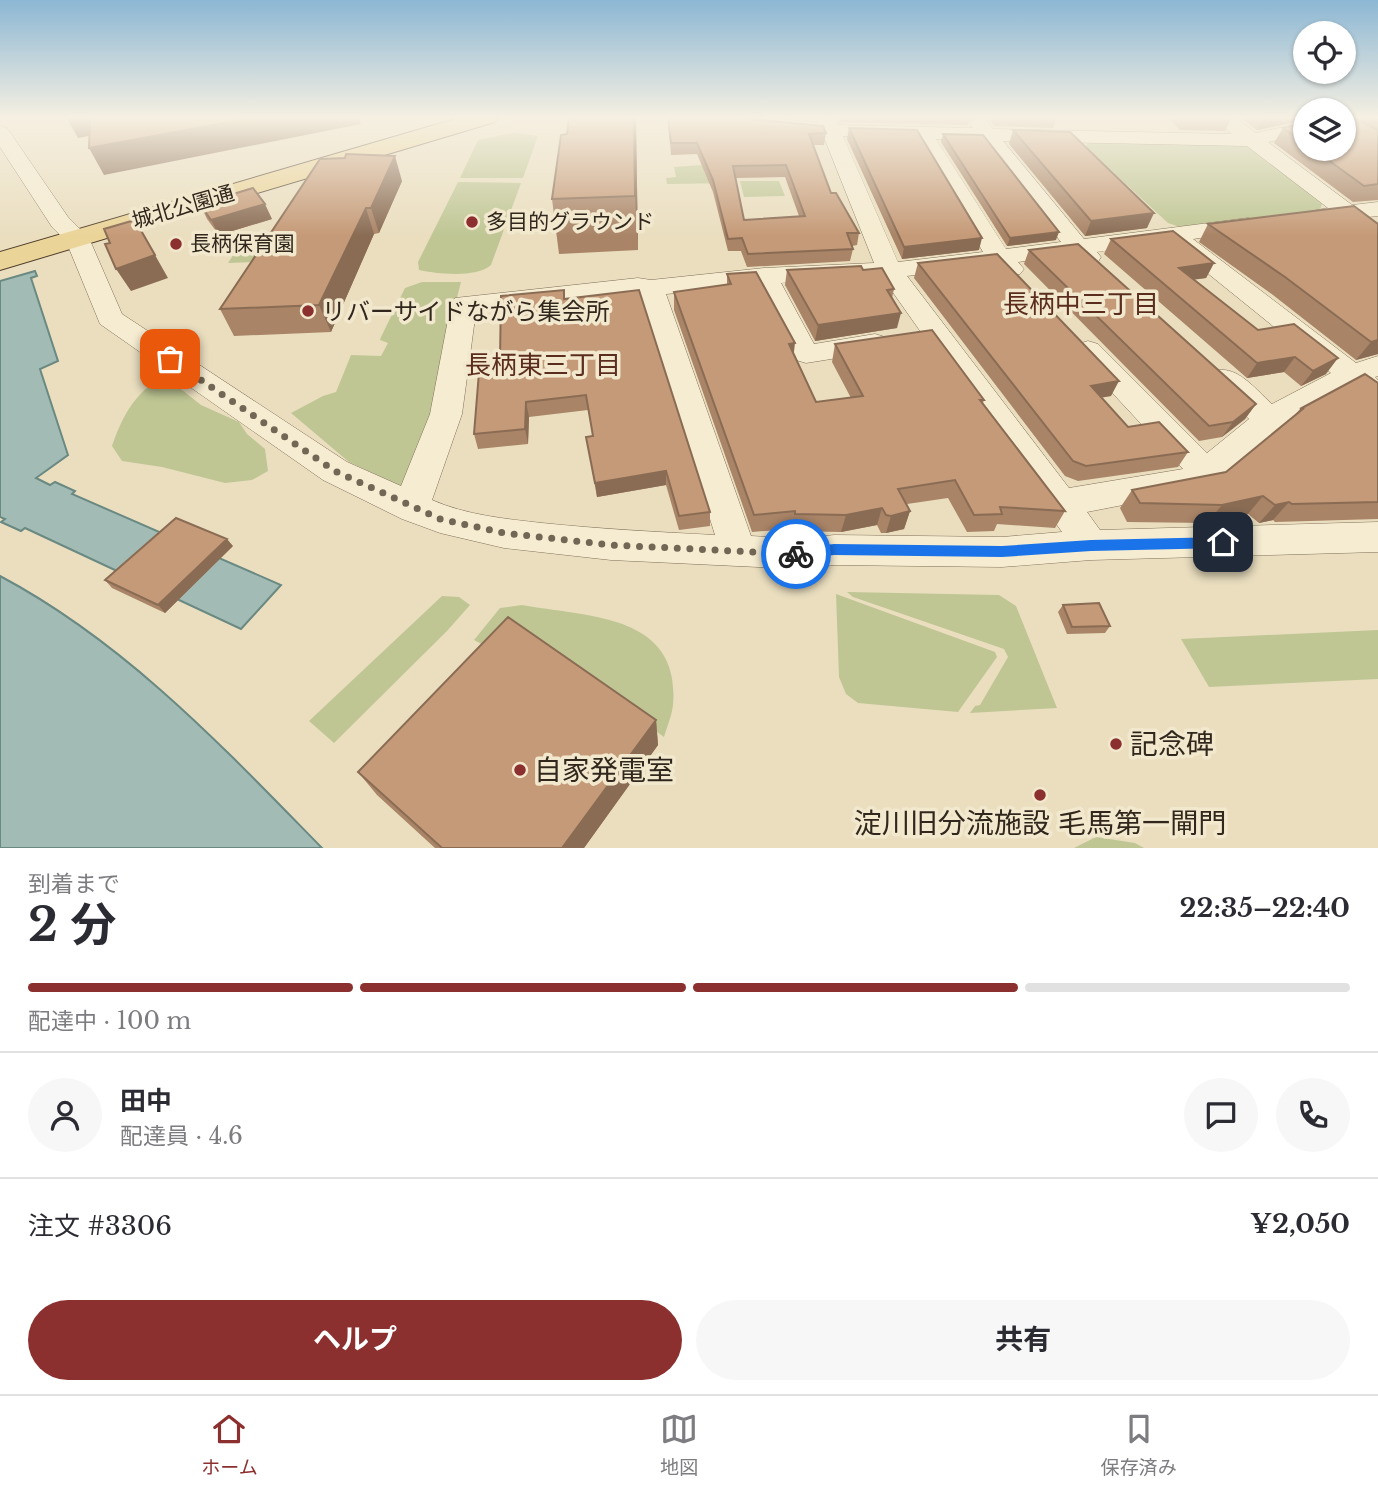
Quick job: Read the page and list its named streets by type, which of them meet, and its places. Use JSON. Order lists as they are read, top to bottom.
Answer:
{
  "streets": {
    "main road": ["城北公園通"]
  },
  "districts": ["長柄中三丁目", "長柄東三丁目"],
  "places": [
    "多目的グラウンド",
    "長柄保育園",
    "リバーサイドながら集会所",
    "記念碑",
    "自家発電室",
    "淀川旧分流施設 毛馬第一閘門"
  ],
  "page": {
    "heading": ["2 分", "到着まで", "22:35–22:40"],
    "panel": [
      "田中",
      "配達員 · 4.6",
      "注文 #3306",
      "¥2,050"
    ],
    "bar": "配達中 · 100 m",
    "buttons": ["ヘルプ", "共有"],
    "tabs": ["ホーム", "地図", "保存済み"]
  }
}
